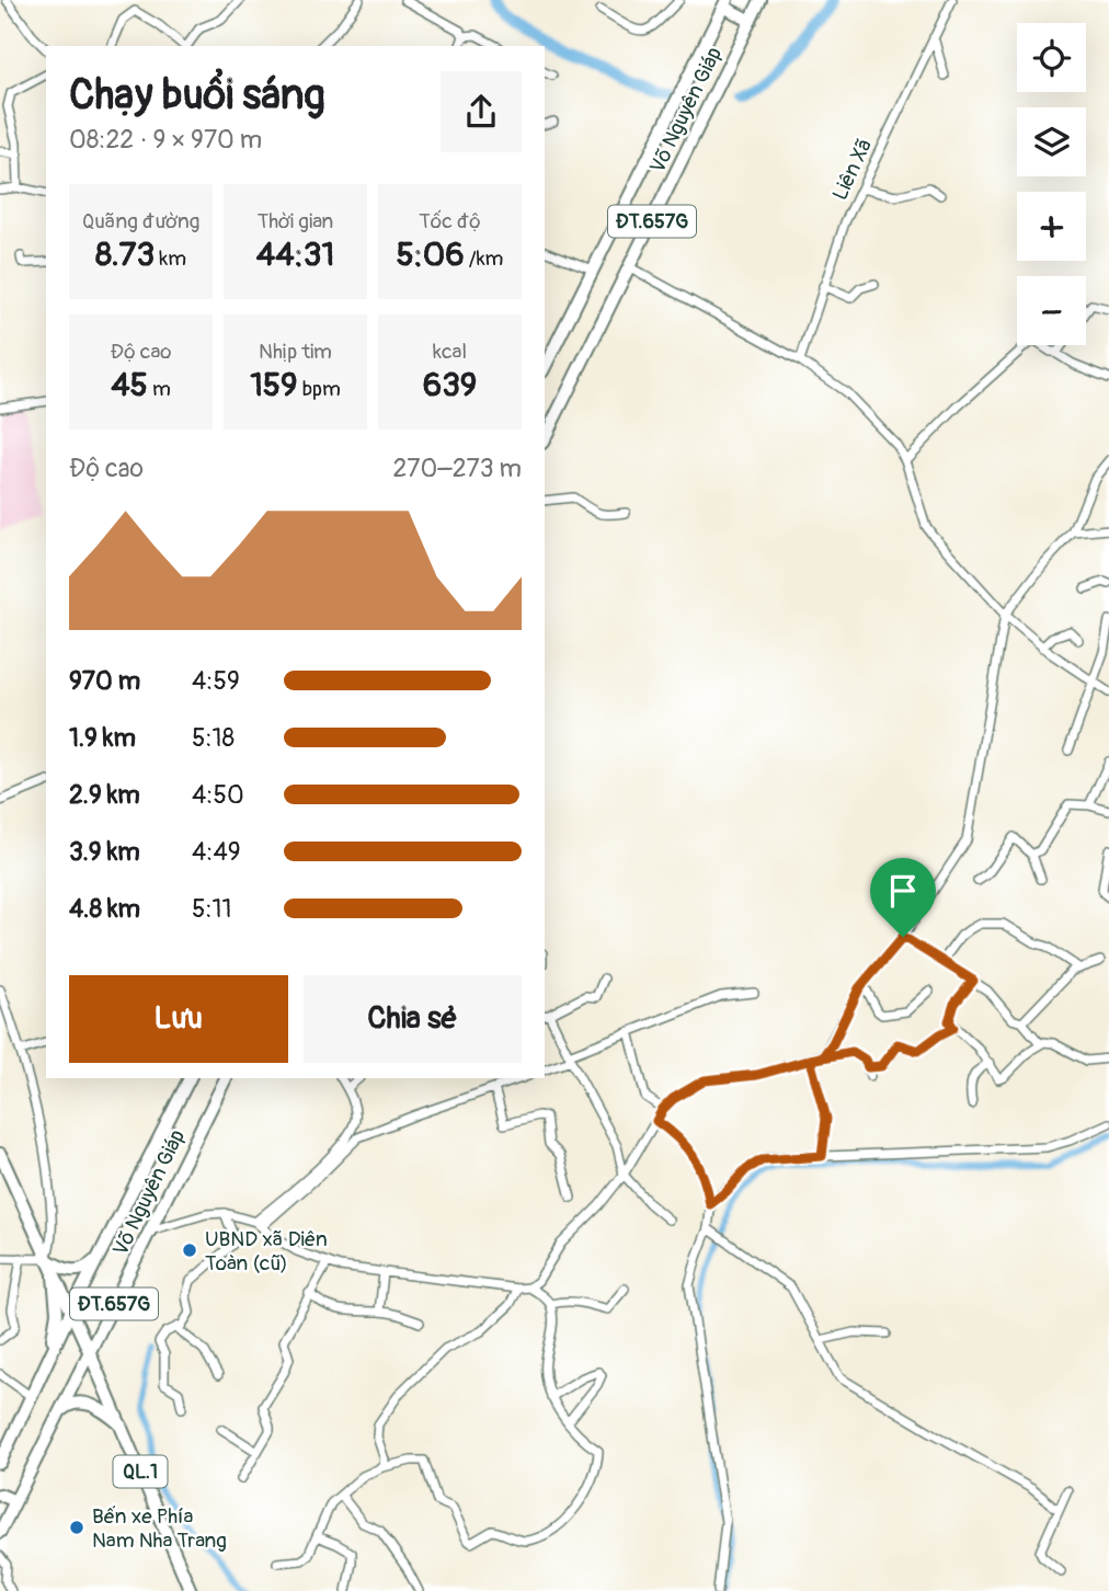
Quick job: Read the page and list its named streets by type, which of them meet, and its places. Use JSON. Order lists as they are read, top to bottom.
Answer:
{
  "streets": {
    "main road": ["Võ Nguyên Giáp", "ĐT.657G", "QL.1"],
    "street": ["Liên Xã"]
  },
  "crossings": [
    ["Võ Nguyên Giáp", "QL.1"]
  ],
  "places": ["UBND xã Diên Toàn (cũ)", "Bến xe Phía Nam Nha Trang"],
  "page": {
    "map_buttons": ["+", "−"],
    "heading": ["Chạy buổi sáng", "08:22 · 9 × 970 m"],
    "stats": [
      ["Quãng đường", "8.73 km"],
      ["Thời gian", "44:31"],
      ["Tốc độ", "5:06 /km"],
      ["Độ cao", "45 m"],
      ["Nhịp tim", "159 bpm"],
      ["kcal", "639"]
    ],
    "chart": ["Độ cao", "270–273 m"],
    "list": [
      {
        "name": "970 m",
        "note": "4:59"
      },
      {
        "name": "1.9 km",
        "note": "5:18"
      },
      {
        "name": "2.9 km",
        "note": "4:50"
      },
      {
        "name": "3.9 km",
        "note": "4:49"
      },
      {
        "name": "4.8 km",
        "note": "5:11"
      }
    ],
    "buttons": ["Lưu", "Chia sẻ"]
  }
}
